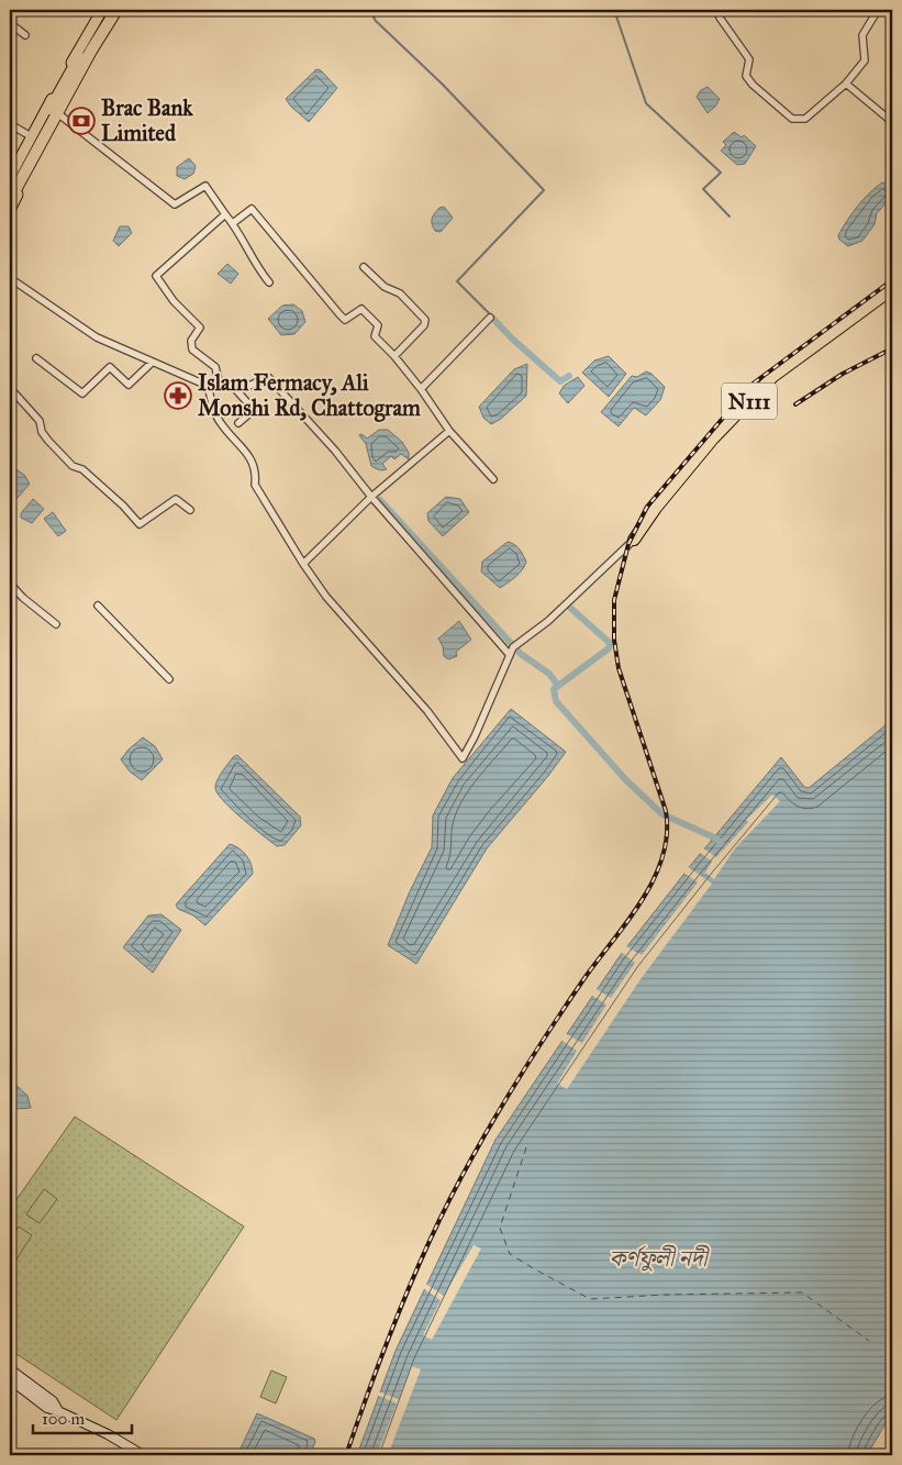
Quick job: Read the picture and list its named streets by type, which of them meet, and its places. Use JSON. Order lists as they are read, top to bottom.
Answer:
{
  "streets": {
    "highway": ["N111"]
  },
  "water": ["কর্ণফুলী নদী"],
  "places": {
    "bank": ["Brac Bank Limited"],
    "pharmacy": ["Islam Fermacy, Ali Monshi Rd, Chattogram"]
  },
  "scale_bar": "100 m"
}
